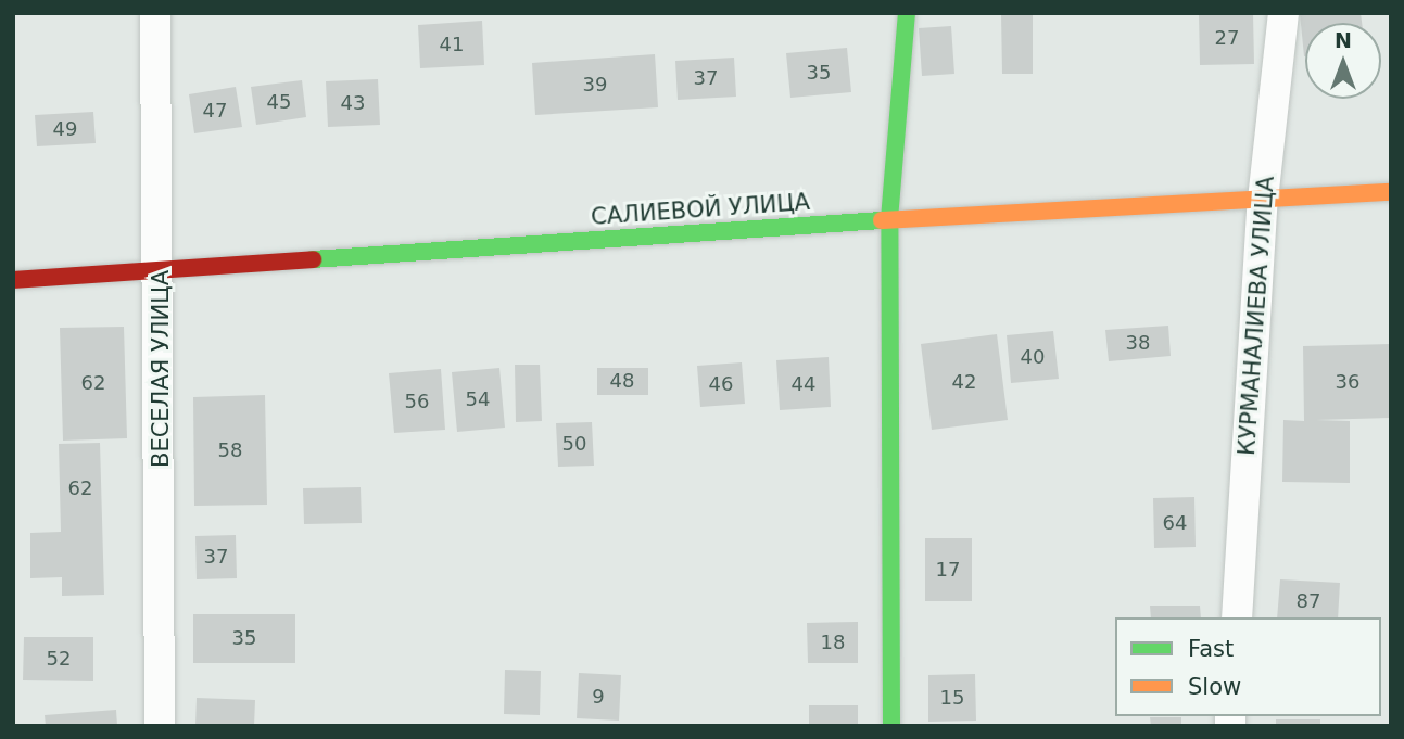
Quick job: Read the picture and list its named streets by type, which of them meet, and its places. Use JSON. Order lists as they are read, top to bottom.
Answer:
{
  "streets": {
    "main road": ["САЛИЕВОЙ УЛИЦА"],
    "street": ["КУРМАНАЛИЕВА УЛИЦА", "ВЕСЕЛАЯ УЛИЦА"]
  },
  "crossings": [
    ["САЛИЕВОЙ УЛИЦА", "КУРМАНАЛИЕВА УЛИЦА"],
    ["САЛИЕВОЙ УЛИЦА", "ВЕСЕЛАЯ УЛИЦА"]
  ],
  "house_numbers": [
    "27",
    "41",
    "35",
    "37",
    "39",
    "45",
    "43",
    "47",
    "49",
    "38",
    "40",
    "48",
    "42",
    "36",
    "62",
    "46",
    "44",
    "54",
    "56",
    "50",
    "58",
    "62",
    "64",
    "37",
    "17",
    "87",
    "35",
    "18",
    "52",
    "9",
    "15"
  ],
  "legend": ["Fast", "Slow"],
  "north": "top"
}
